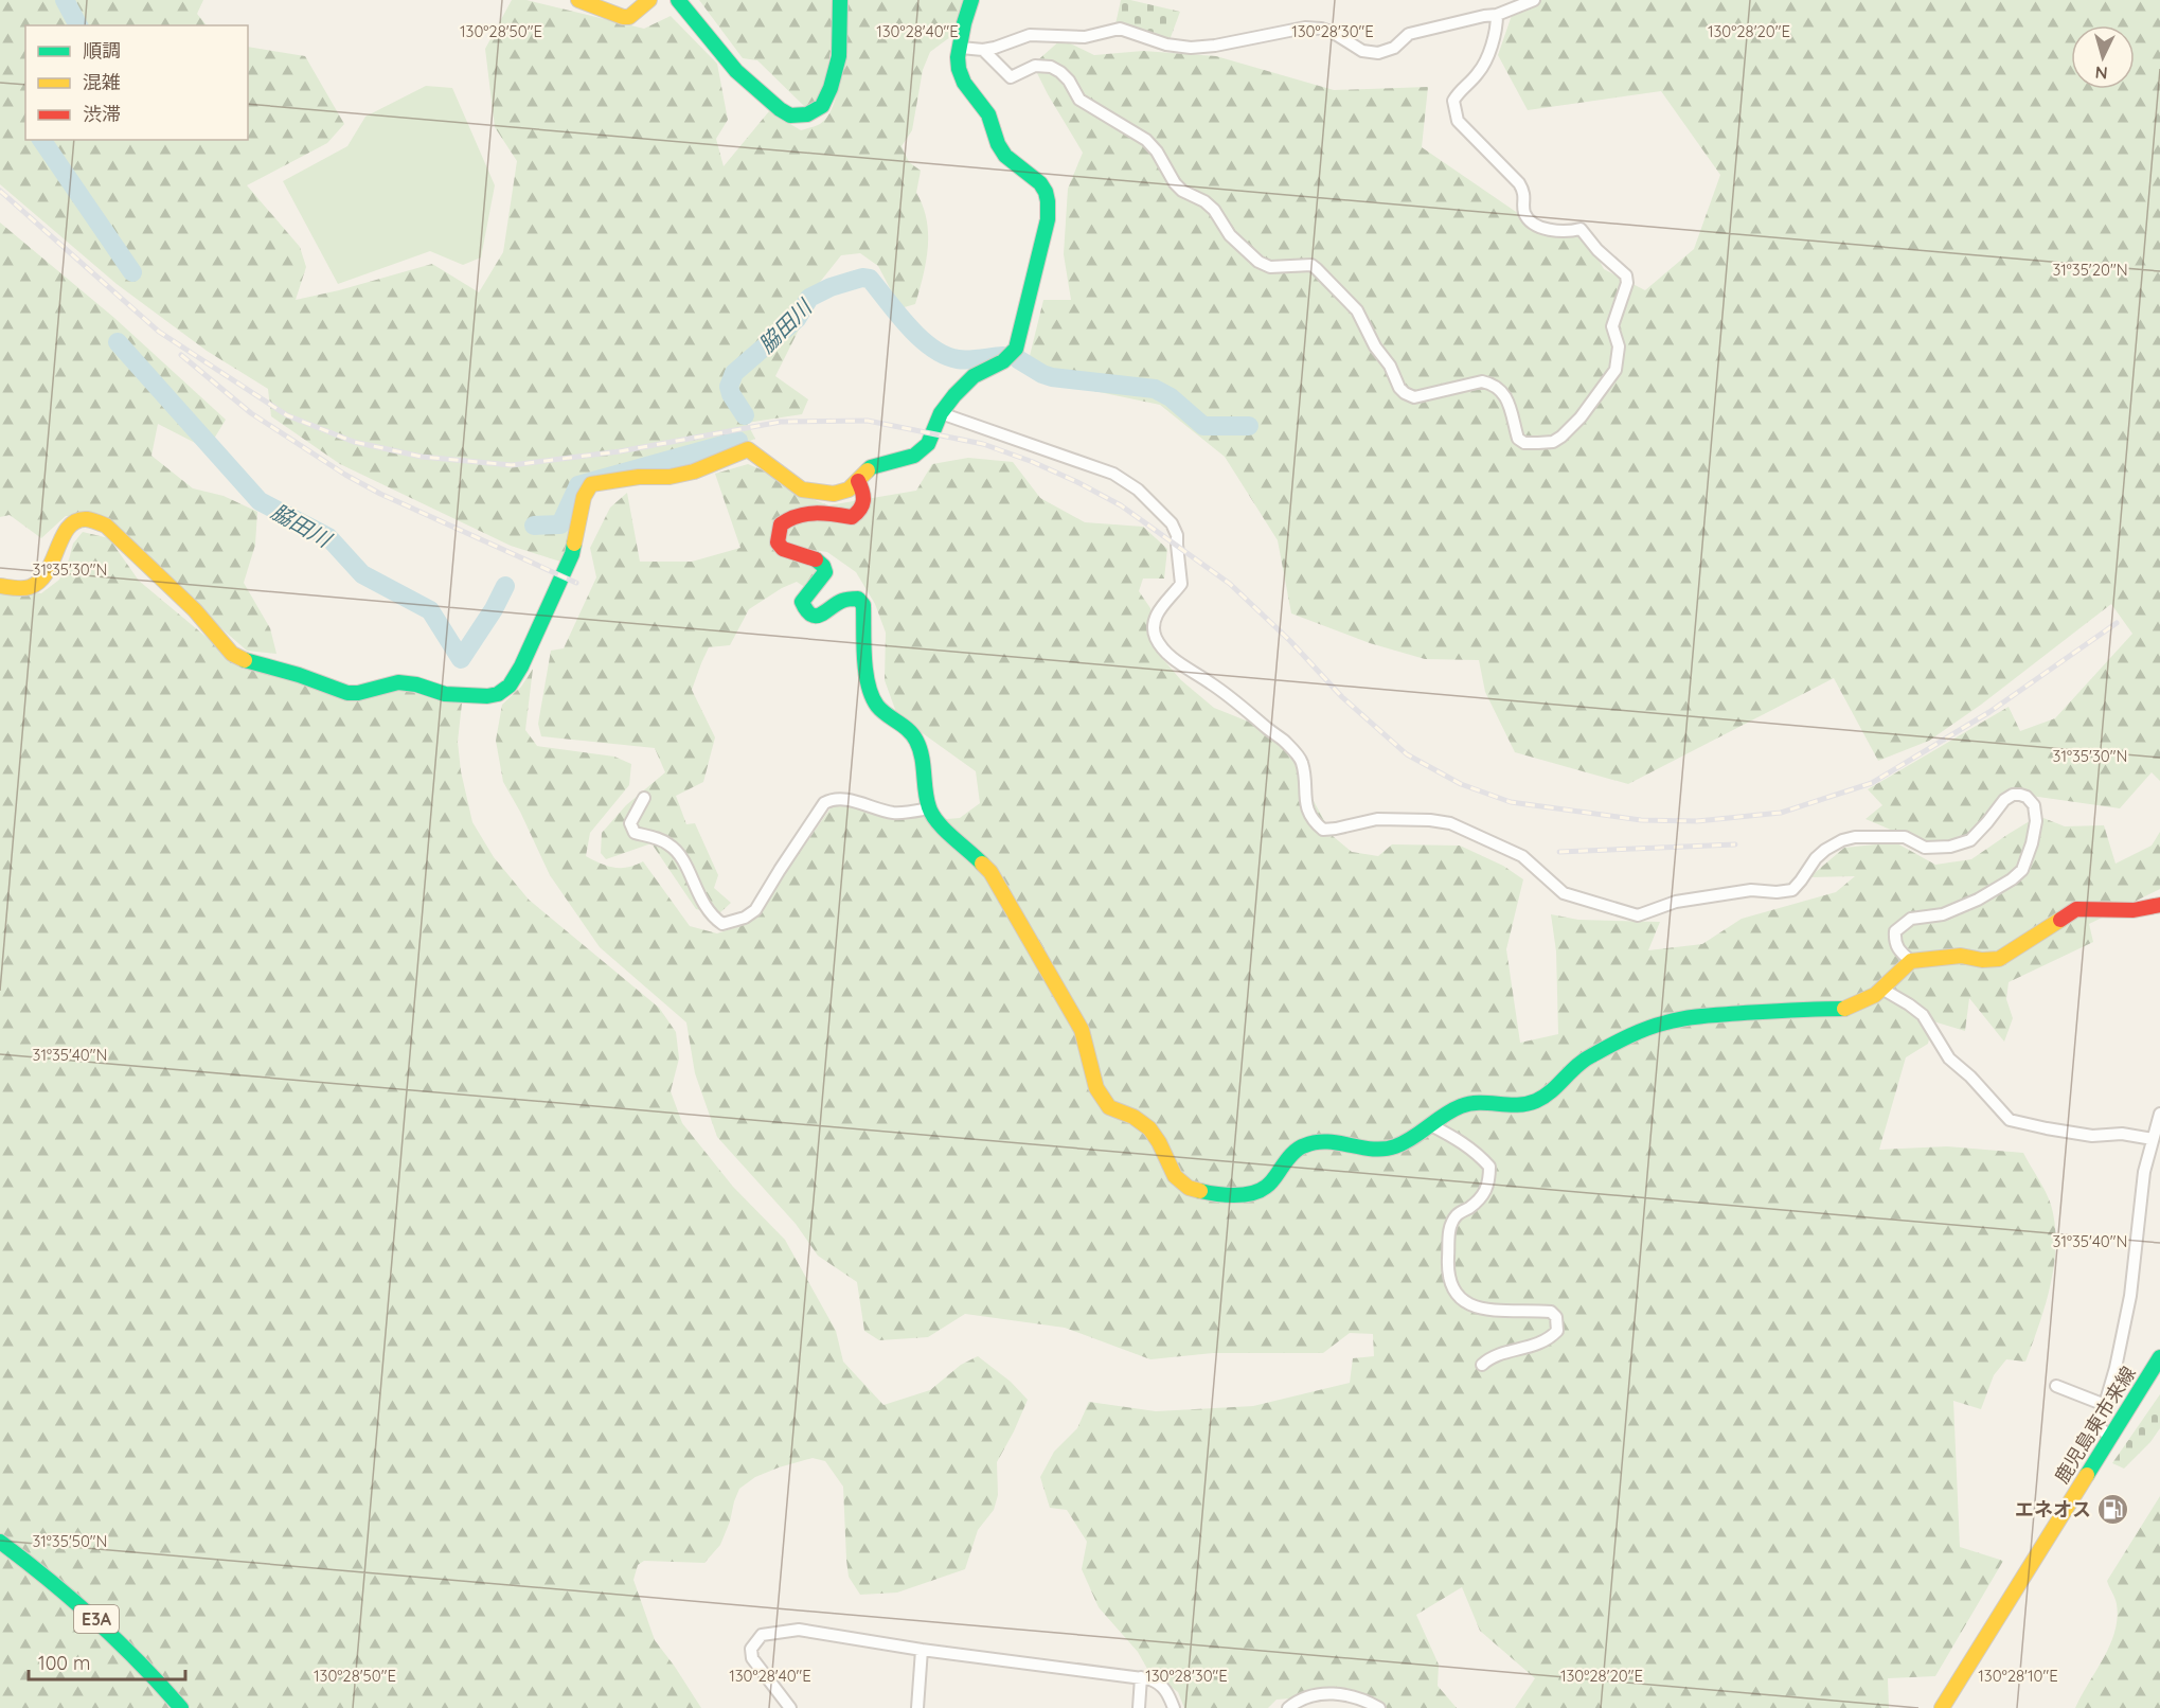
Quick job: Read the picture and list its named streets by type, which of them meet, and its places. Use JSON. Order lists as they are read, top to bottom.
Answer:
{
  "streets": {
    "main road": ["鹿児島東市来線", "E3A"]
  },
  "water": ["脇田川"],
  "places": {
    "fuel station": ["エネオス"]
  },
  "legend": ["順調", "混雑", "渋滞"],
  "scale_bar": "100 m",
  "north": "bottom",
  "coordinates": [
    "130°28'50\"E",
    "130°28'40\"E",
    "130°28'30\"E",
    "130°28'20\"E",
    "31°35'20\"N",
    "31°35'30\"N",
    "31°35'40\"N",
    "31°35'50\"N",
    "130°28'10\"E"
  ]
}
